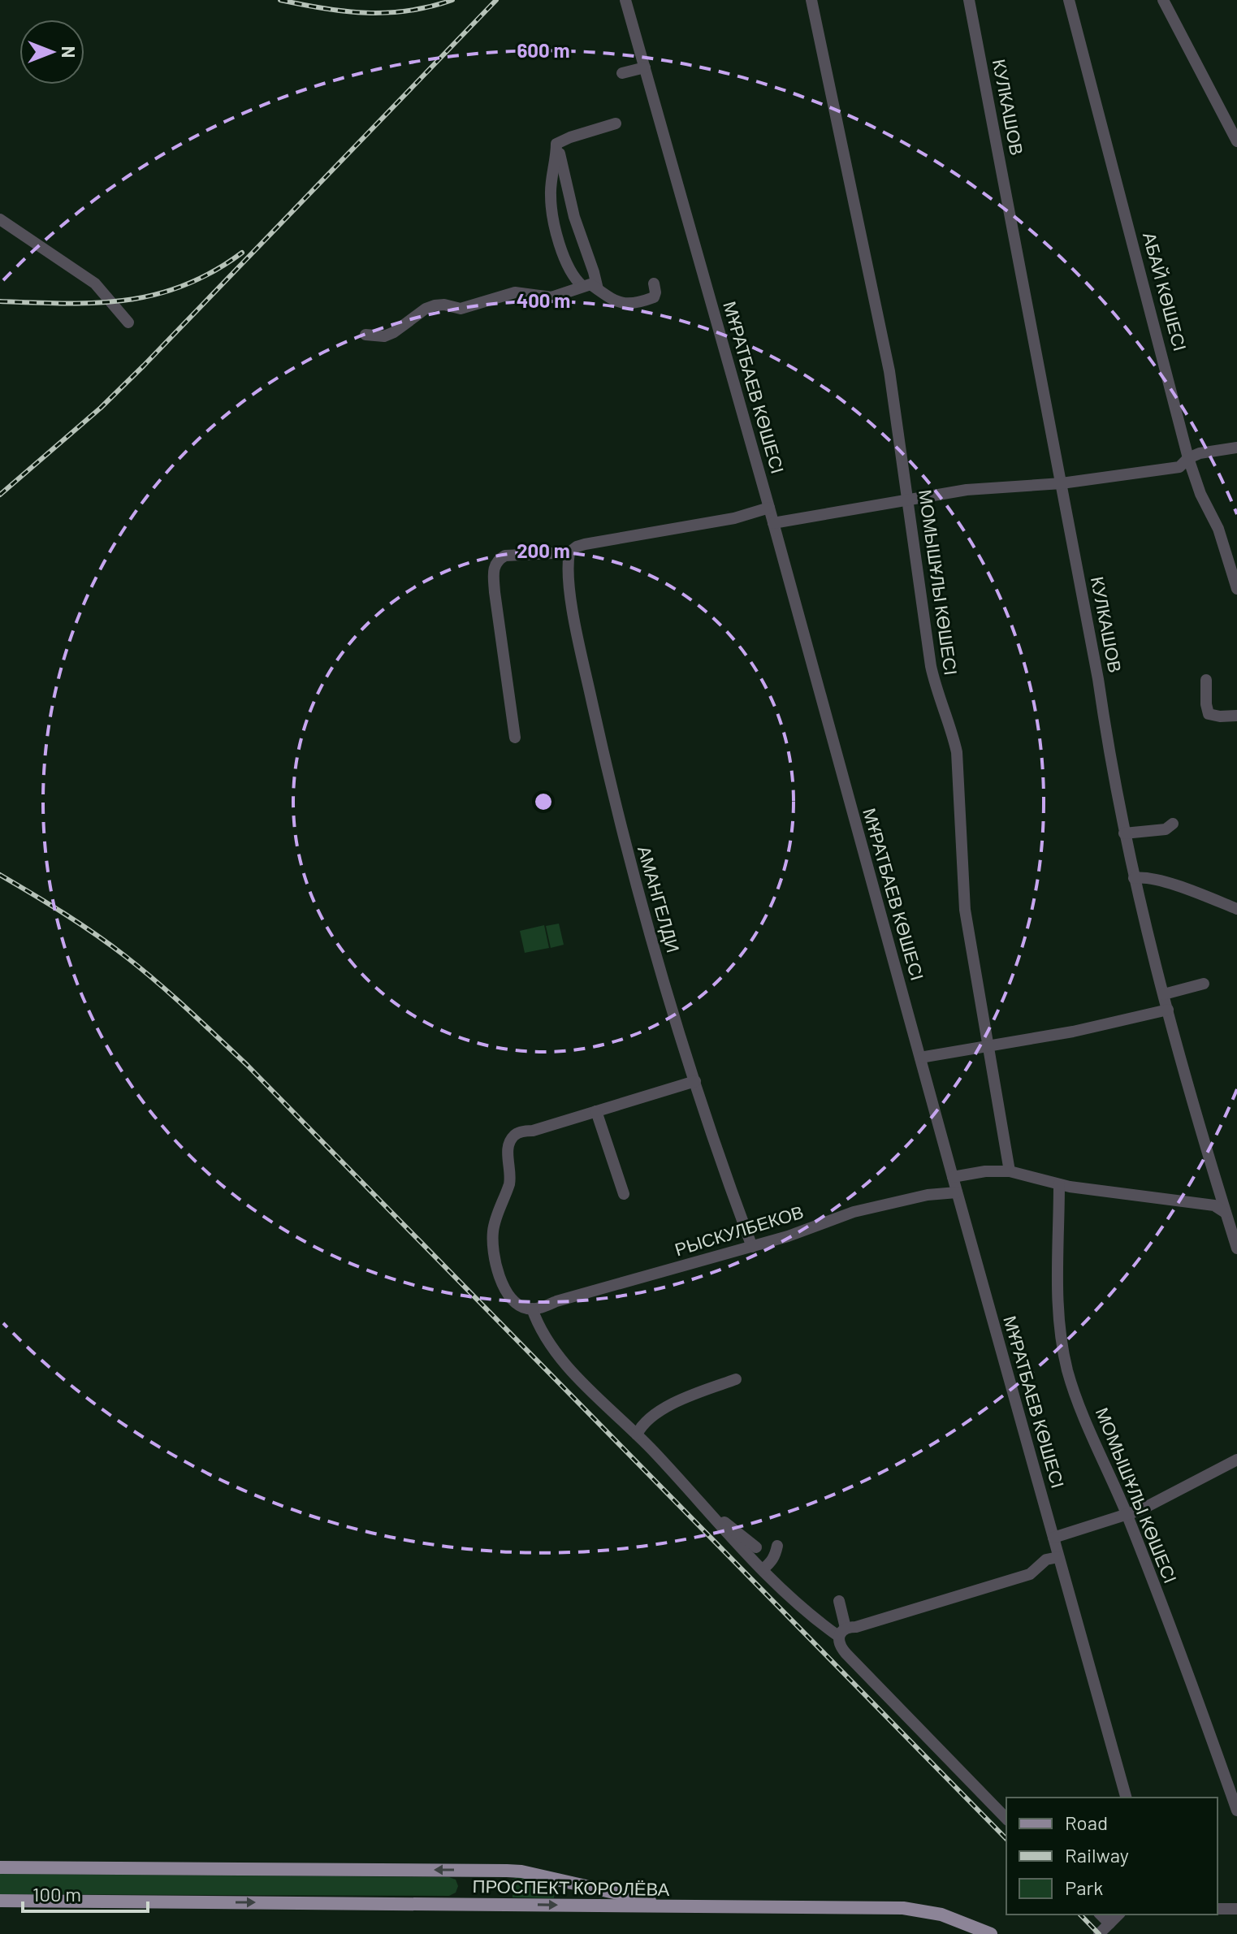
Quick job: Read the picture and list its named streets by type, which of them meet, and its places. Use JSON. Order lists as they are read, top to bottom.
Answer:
{
  "streets": {
    "main road": ["ПРОСПЕКТ КОРОЛЁВА"],
    "street": [
      "КУЛКАШОВ",
      "АБАЙ КӨШЕСІ",
      "МҰРАТБАЕВ КӨШЕСІ",
      "МОМЫШҰЛЫ КӨШЕСІ",
      "АМАНГЕЛДИ",
      "РЫСКУЛБЕКОВ"
    ]
  },
  "crossings": [
    ["МҰРАТБАЕВ КӨШЕСІ", "РЫСКУЛБЕКОВ"],
    ["АМАНГЕЛДИ", "РЫСКУЛБЕКОВ"]
  ],
  "legend": ["Road", "Railway", "Park"],
  "scale_bar": "100 m",
  "north": "right",
  "rings": ["600 m", "400 m", "200 m"]
}
